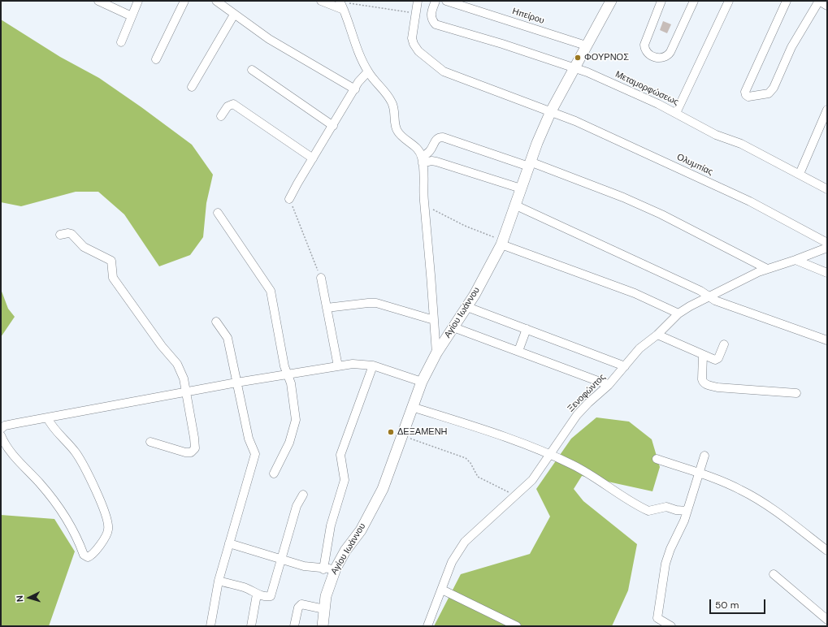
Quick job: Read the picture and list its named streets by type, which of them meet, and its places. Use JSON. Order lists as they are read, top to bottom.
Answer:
{
  "streets": {
    "street": [
      "Ηπείρου",
      "Μεταμορφώσεως",
      "Ολυμπίας",
      "Αγίου Ιωάννου",
      "Ξενοφώντος"
    ]
  },
  "crossings": [
    ["Ηπείρου", "Αγίου Ιωάννου"],
    ["Μεταμορφώσεως", "Αγίου Ιωάννου"],
    ["Ολυμπίας", "Αγίου Ιωάννου"]
  ],
  "places": ["ΦΟΥΡΝΟΣ", "ΔΕΞΑΜΕΝΗ"],
  "scale_bar": "50 m",
  "north": "left"
}
